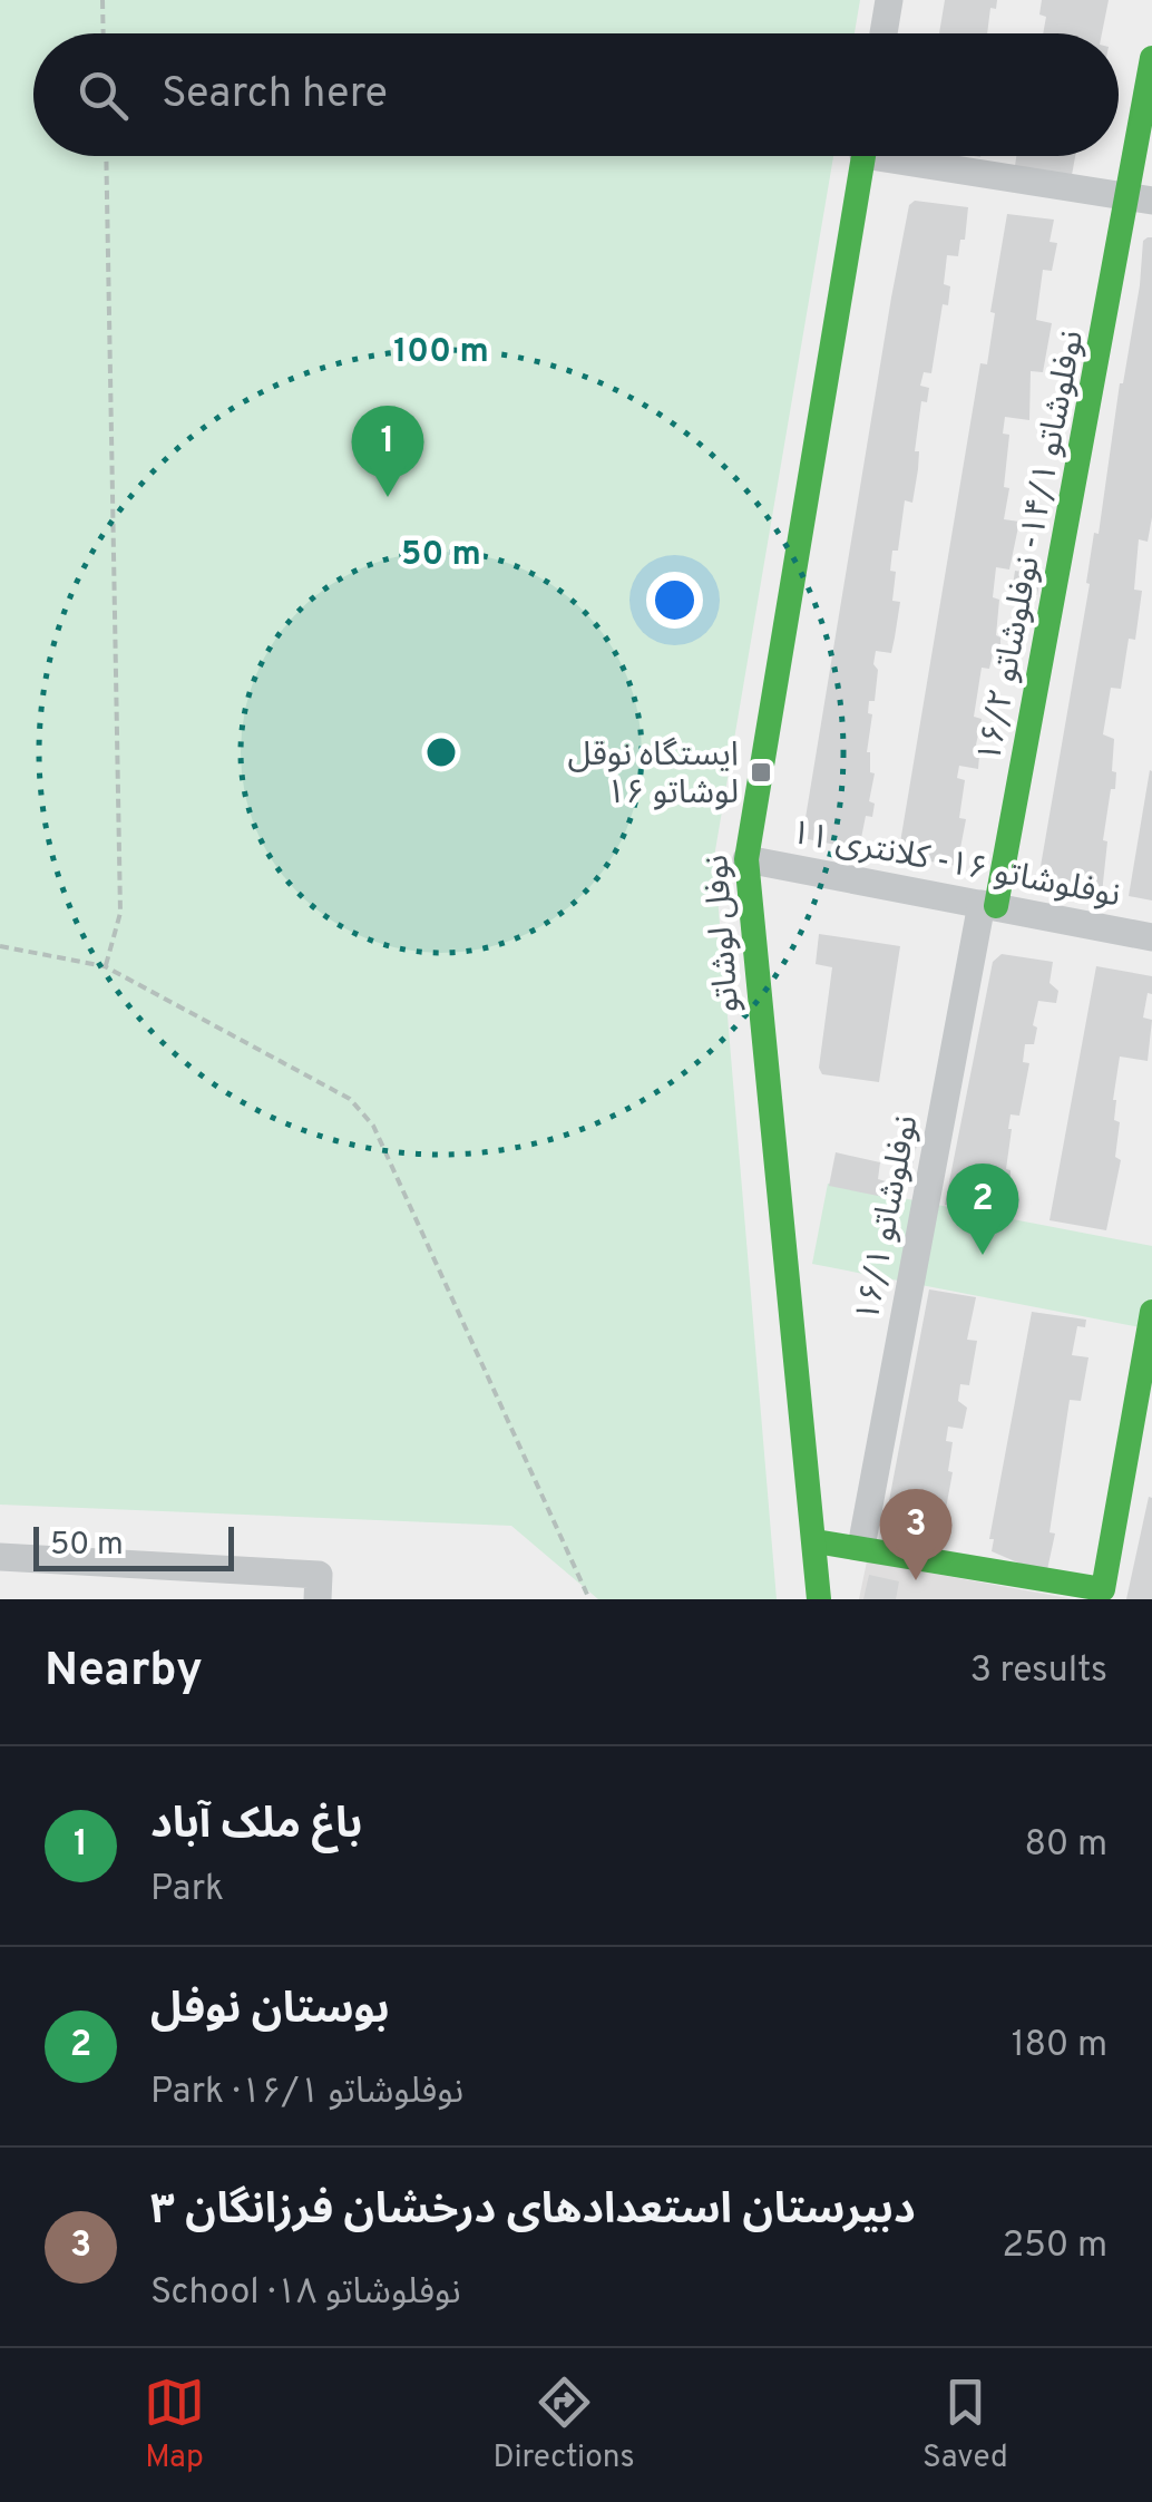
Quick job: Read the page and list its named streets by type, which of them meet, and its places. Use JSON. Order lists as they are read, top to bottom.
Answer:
{
  "streets": {
    "street": [
      "نوفلوشاتو ۱۴/۱- نوفلوشاتو ۱۶/۲",
      "نوفلوشاتو ۱۶- کلانتری ۱۱",
      "نوفل لوشاتو",
      "نوفلوشاتو ۱۶/۱"
    ]
  },
  "crossings": [
    ["نوفلوشاتو ۱۴/۱- نوفلوشاتو ۱۶/۲", "نوفلوشاتو ۱۶- کلانتری ۱۱"],
    ["نوفلوشاتو ۱۴/۱- نوفلوشاتو ۱۶/۲", "نوفلوشاتو ۱۶/۱"],
    ["نوفلوشاتو ۱۶- کلانتری ۱۱", "نوفل لوشاتو"],
    ["نوفلوشاتو ۱۶- کلانتری ۱۱", "نوفلوشاتو ۱۶/۱"]
  ],
  "places": {
    "transit": ["ایستگاه نوقل لوشاتو ۱۶"]
  },
  "scale_bar": "50 m",
  "page": {
    "search": "Search here",
    "pins": ["1", "2", "3"],
    "scale": "50 m",
    "heading": ["Nearby", "3 results"],
    "list": [
      {
        "mark": "1",
        "name": "باغ ملک آباد",
        "note": "Park",
        "value": "80 m"
      },
      {
        "mark": "2",
        "name": "بوستان نوفل",
        "note": "Park · نوفلوشاتو ۱۶/۱",
        "value": "180 m"
      },
      {
        "mark": "3",
        "name": "دبیرستان استعدادهای درخشان فرزانگان ۳",
        "note": "School · نوفلوشاتو ۱۸",
        "value": "250 m"
      }
    ],
    "nav": ["Map", "Directions", "Saved"]
  },
  "rings": ["100 m", "50 m"]
}
